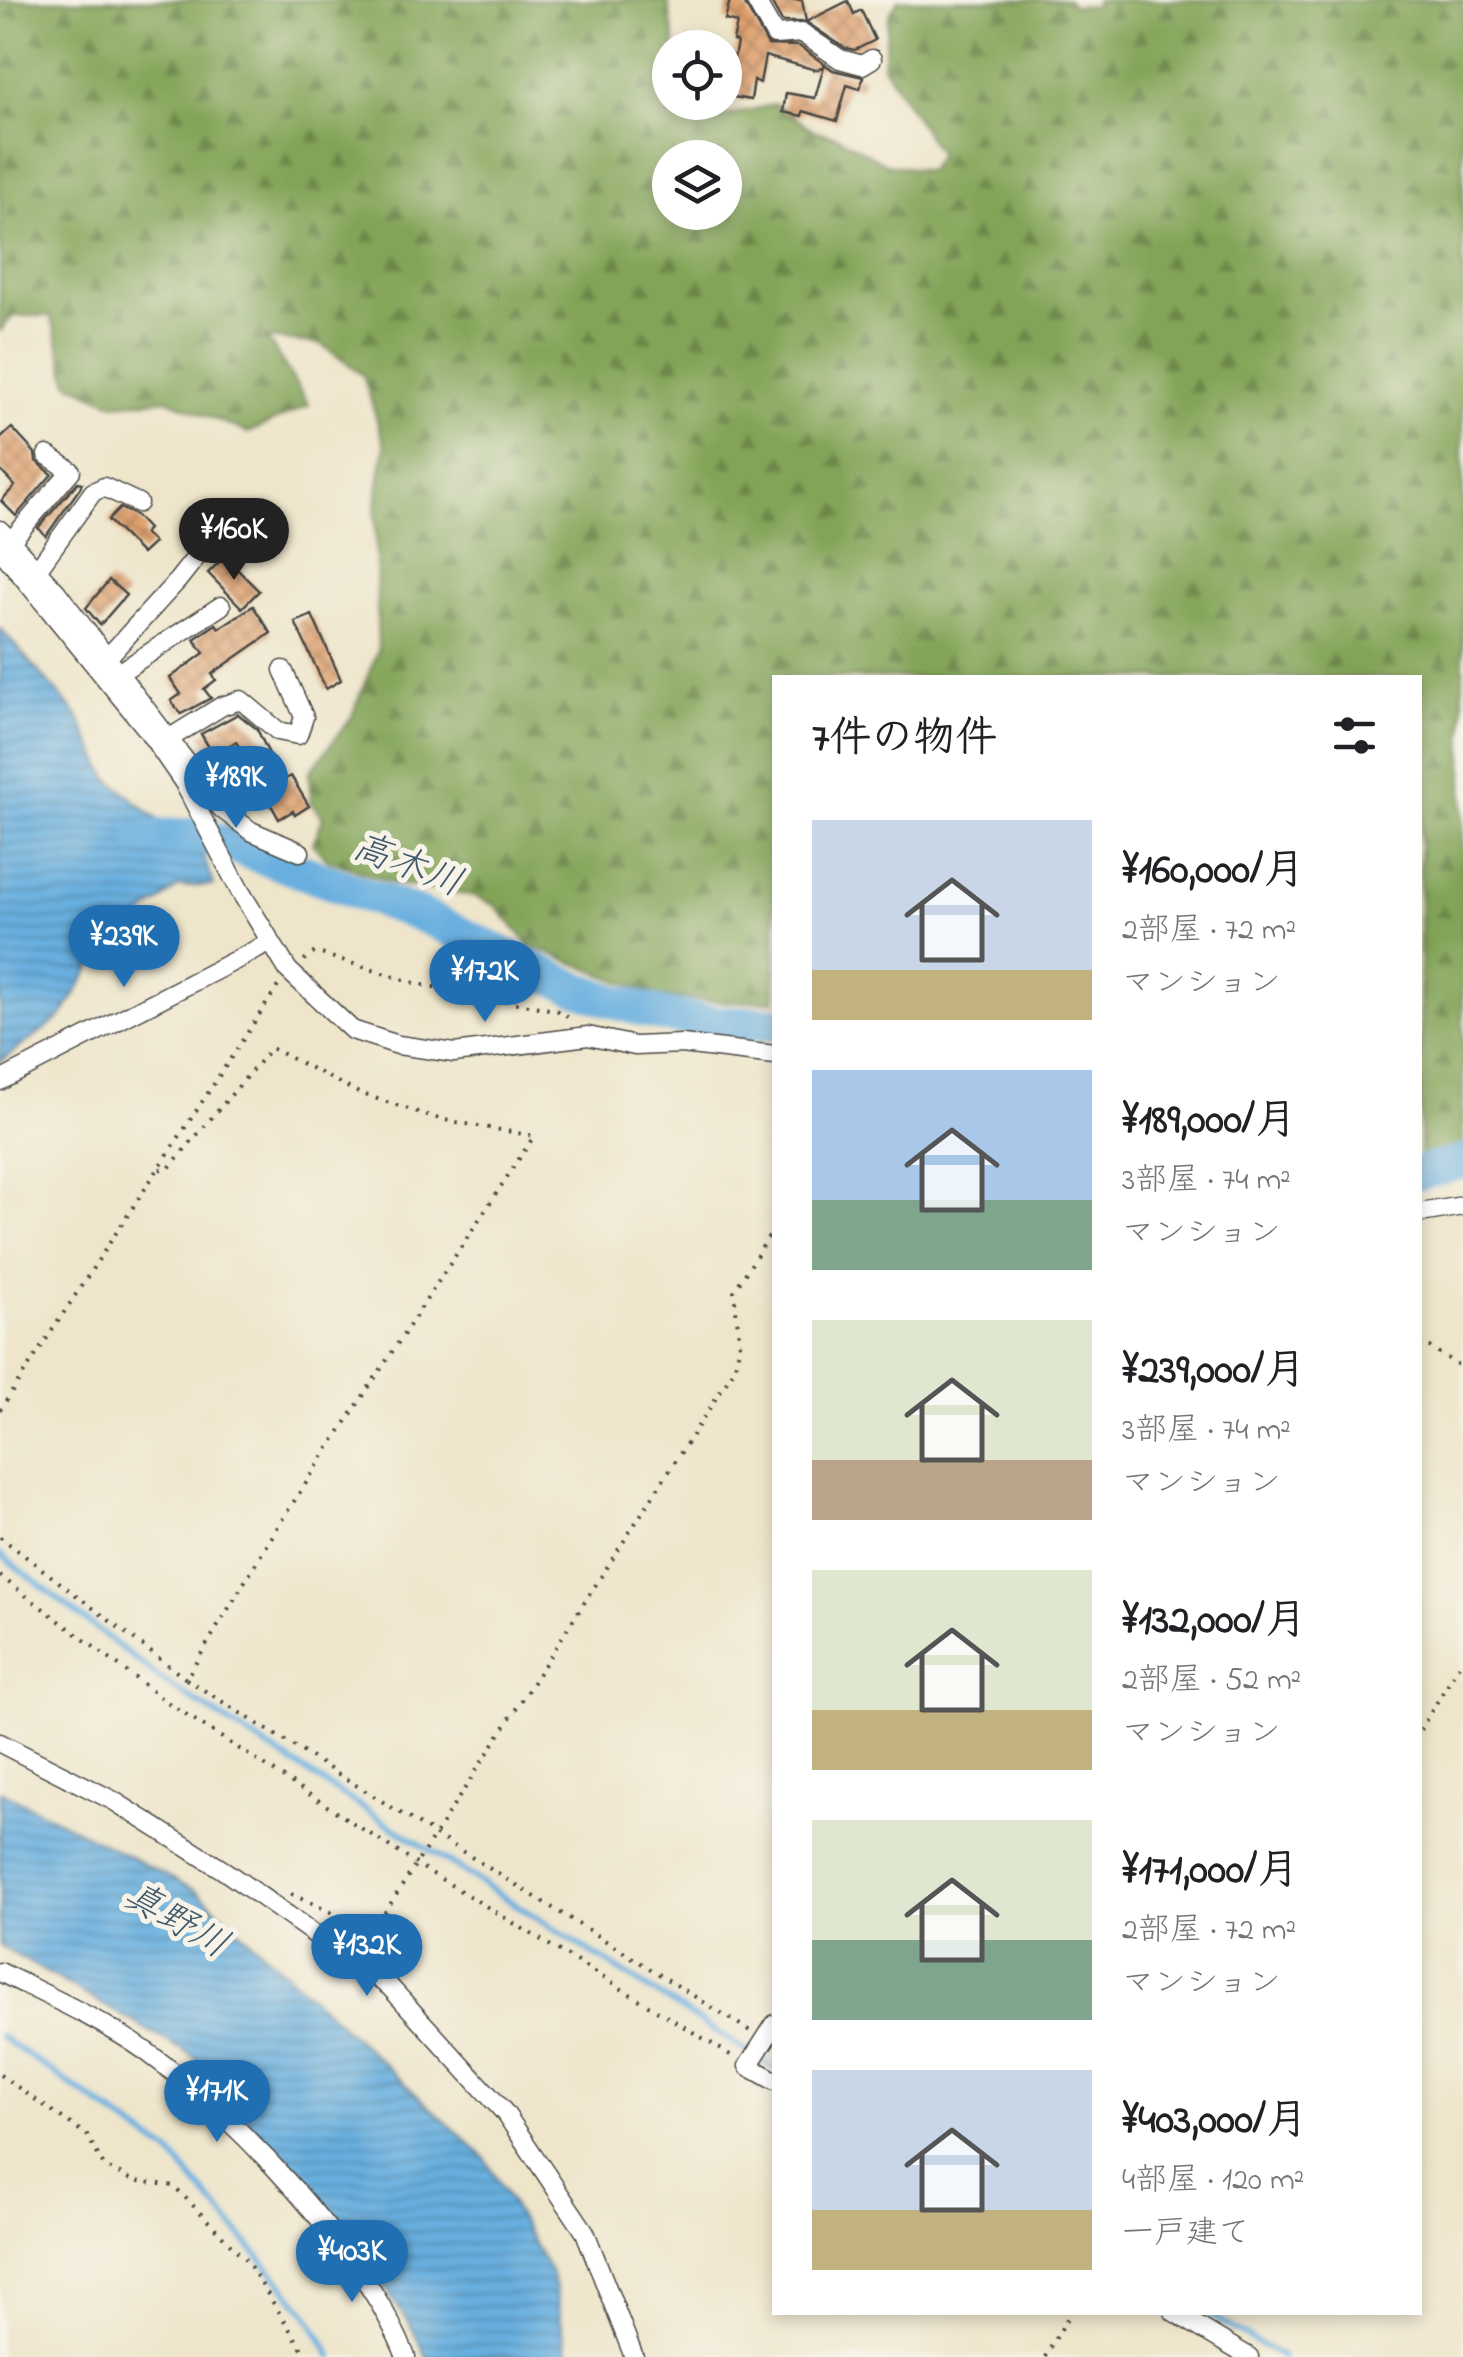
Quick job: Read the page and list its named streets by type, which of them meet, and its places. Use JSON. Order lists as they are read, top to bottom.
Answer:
{
  "water": ["高木川", "真野川"],
  "page": {
    "price": [
      "¥160K",
      "¥189K",
      "¥239K",
      "¥172K",
      "¥132K",
      "¥171K",
      "¥403K"
    ],
    "heading": "7件の物件",
    "list": [
      {
        "name": "¥160,000/月",
        "note": "2部屋 · 72 m² · マンション"
      },
      {
        "name": "¥189,000/月",
        "note": "3部屋 · 74 m² · マンション"
      },
      {
        "name": "¥239,000/月",
        "note": "3部屋 · 74 m² · マンション"
      },
      {
        "name": "¥132,000/月",
        "note": "2部屋 · 52 m² · マンション"
      },
      {
        "name": "¥171,000/月",
        "note": "2部屋 · 72 m² · マンション"
      },
      {
        "name": "¥403,000/月",
        "note": "4部屋 · 120 m² · 一戸建て"
      }
    ]
  }
}
